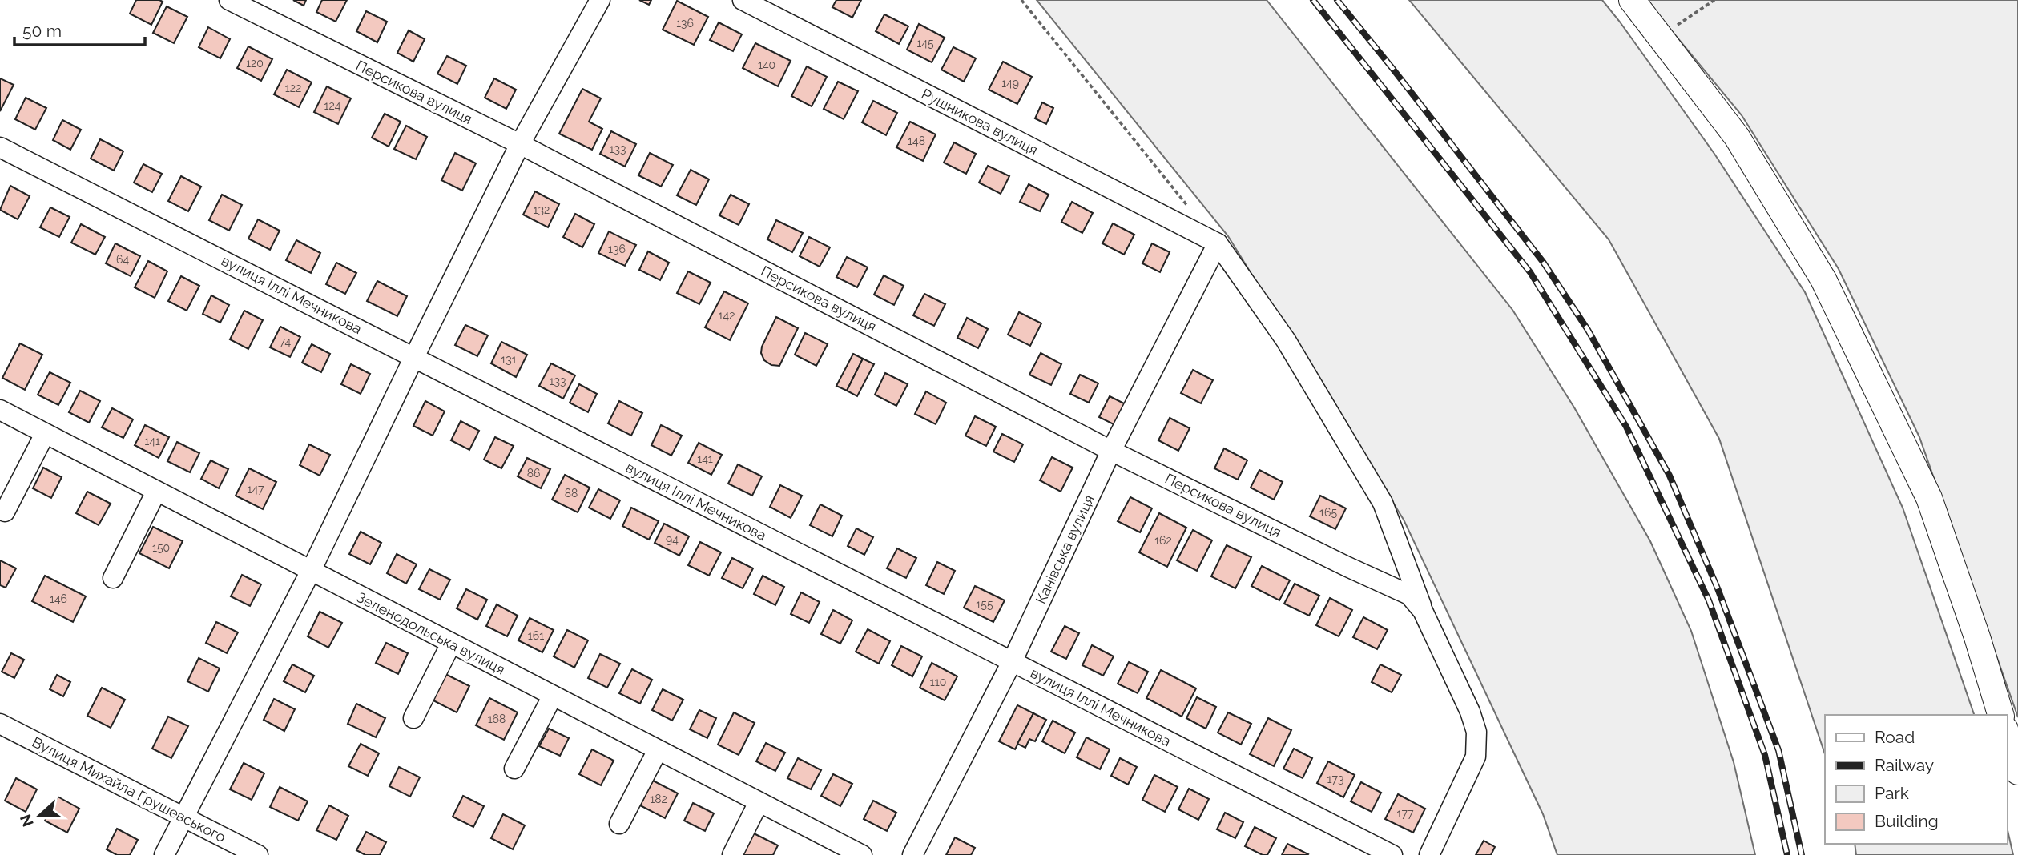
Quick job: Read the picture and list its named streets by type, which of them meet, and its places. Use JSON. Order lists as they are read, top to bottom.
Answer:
{
  "streets": {
    "street": [
      "Персикова вулиця",
      "Рушникова вулиця",
      "вулиця Іллі Мечникова",
      "Канівська вулиця",
      "Зеленодольська вулиця",
      "Вулиця Михайла Грушевського"
    ]
  },
  "crossings": [
    ["Персикова вулиця", "Канівська вулиця"],
    ["Рушникова вулиця", "Канівська вулиця"],
    ["вулиця Іллі Мечникова", "Канівська вулиця"]
  ],
  "house_numbers": [
    "136",
    "145",
    "120",
    "140",
    "149",
    "122",
    "124",
    "148",
    "133",
    "132",
    "136",
    "64",
    "142",
    "74",
    "131",
    "133",
    "141",
    "141",
    "86",
    "147",
    "88",
    "165",
    "94",
    "162",
    "150",
    "146",
    "155",
    "161",
    "110",
    "168",
    "173",
    "182",
    "177"
  ],
  "legend": [
    "Road",
    "Railway",
    "Park",
    "Building"
  ],
  "scale_bar": "50 m",
  "north": "left"
}
